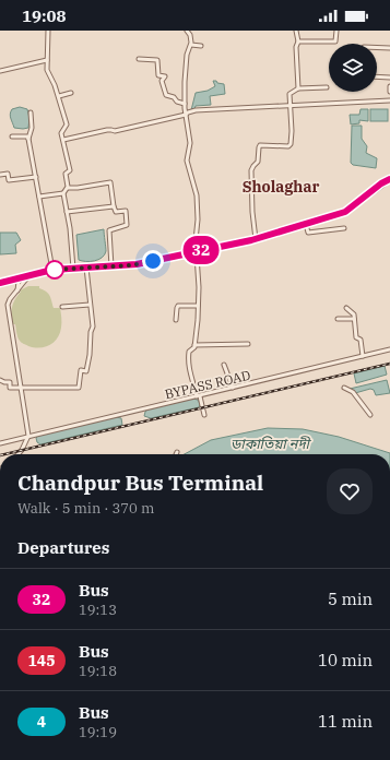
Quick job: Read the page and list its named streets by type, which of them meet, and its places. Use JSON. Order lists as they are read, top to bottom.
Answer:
{
  "streets": {
    "street": ["BYPASS ROAD"]
  },
  "districts": ["Sholaghar"],
  "water": ["ডাকাতিয়া নদী"],
  "lines": ["bus line 32"],
  "page": {
    "status": "19:08",
    "on_map": "32",
    "heading": [
      ["Chandpur Bus Terminal", "Walk · 5 min · 370 m"],
      "Departures"
    ],
    "list": [
      {
        "mark": "32",
        "name": "Bus",
        "note": "19:13",
        "value": "5 min"
      },
      {
        "mark": "145",
        "name": "Bus",
        "note": "19:18",
        "value": "10 min"
      },
      {
        "mark": "4",
        "name": "Bus",
        "note": "19:19",
        "value": "11 min"
      }
    ]
  }
}
